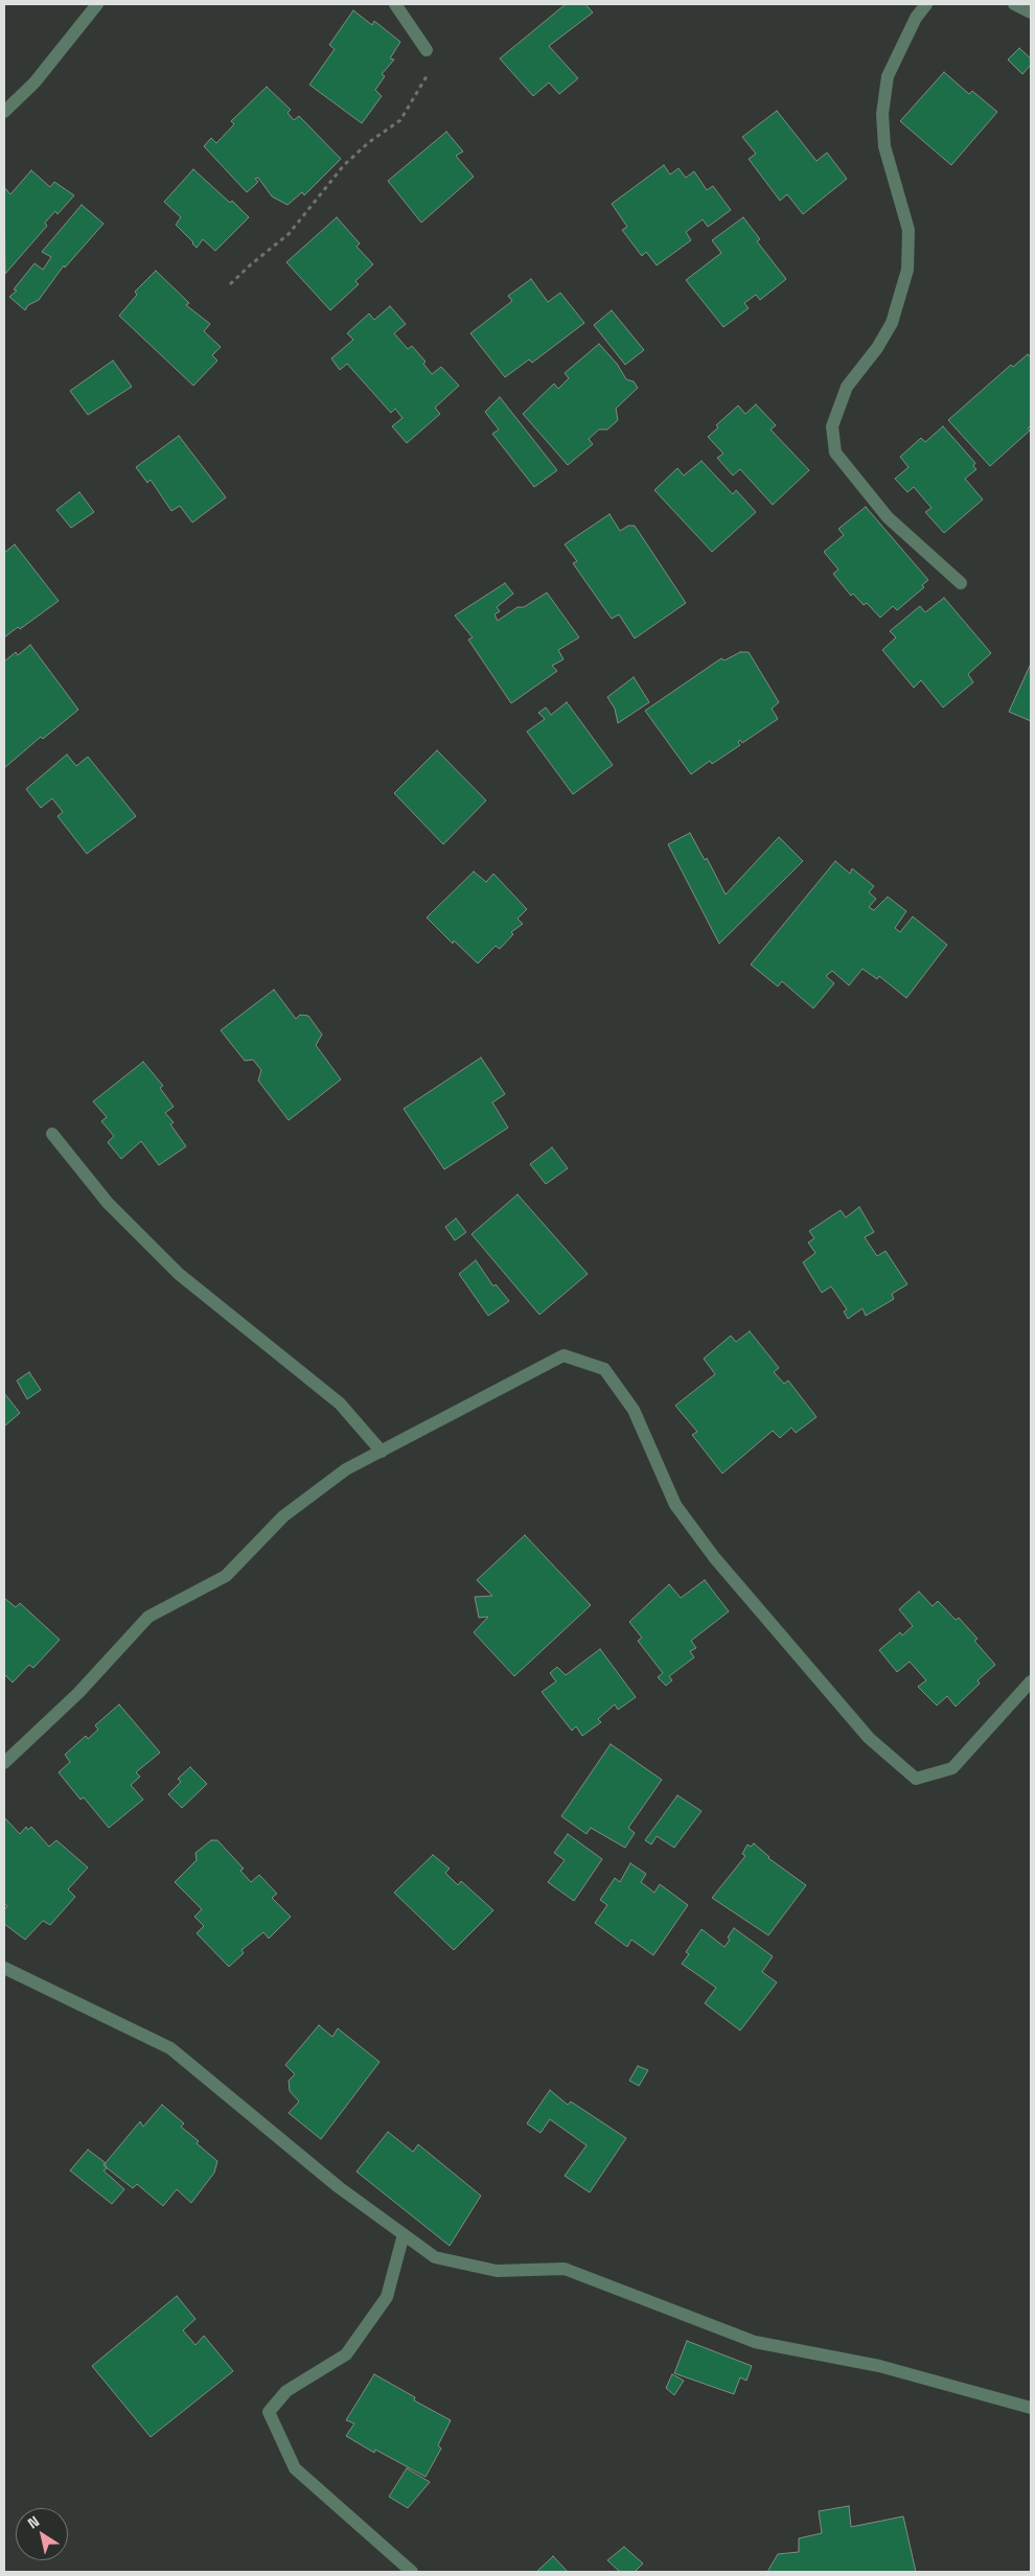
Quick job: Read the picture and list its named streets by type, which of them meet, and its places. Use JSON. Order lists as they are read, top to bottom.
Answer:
{
  "north": "top left"
}
